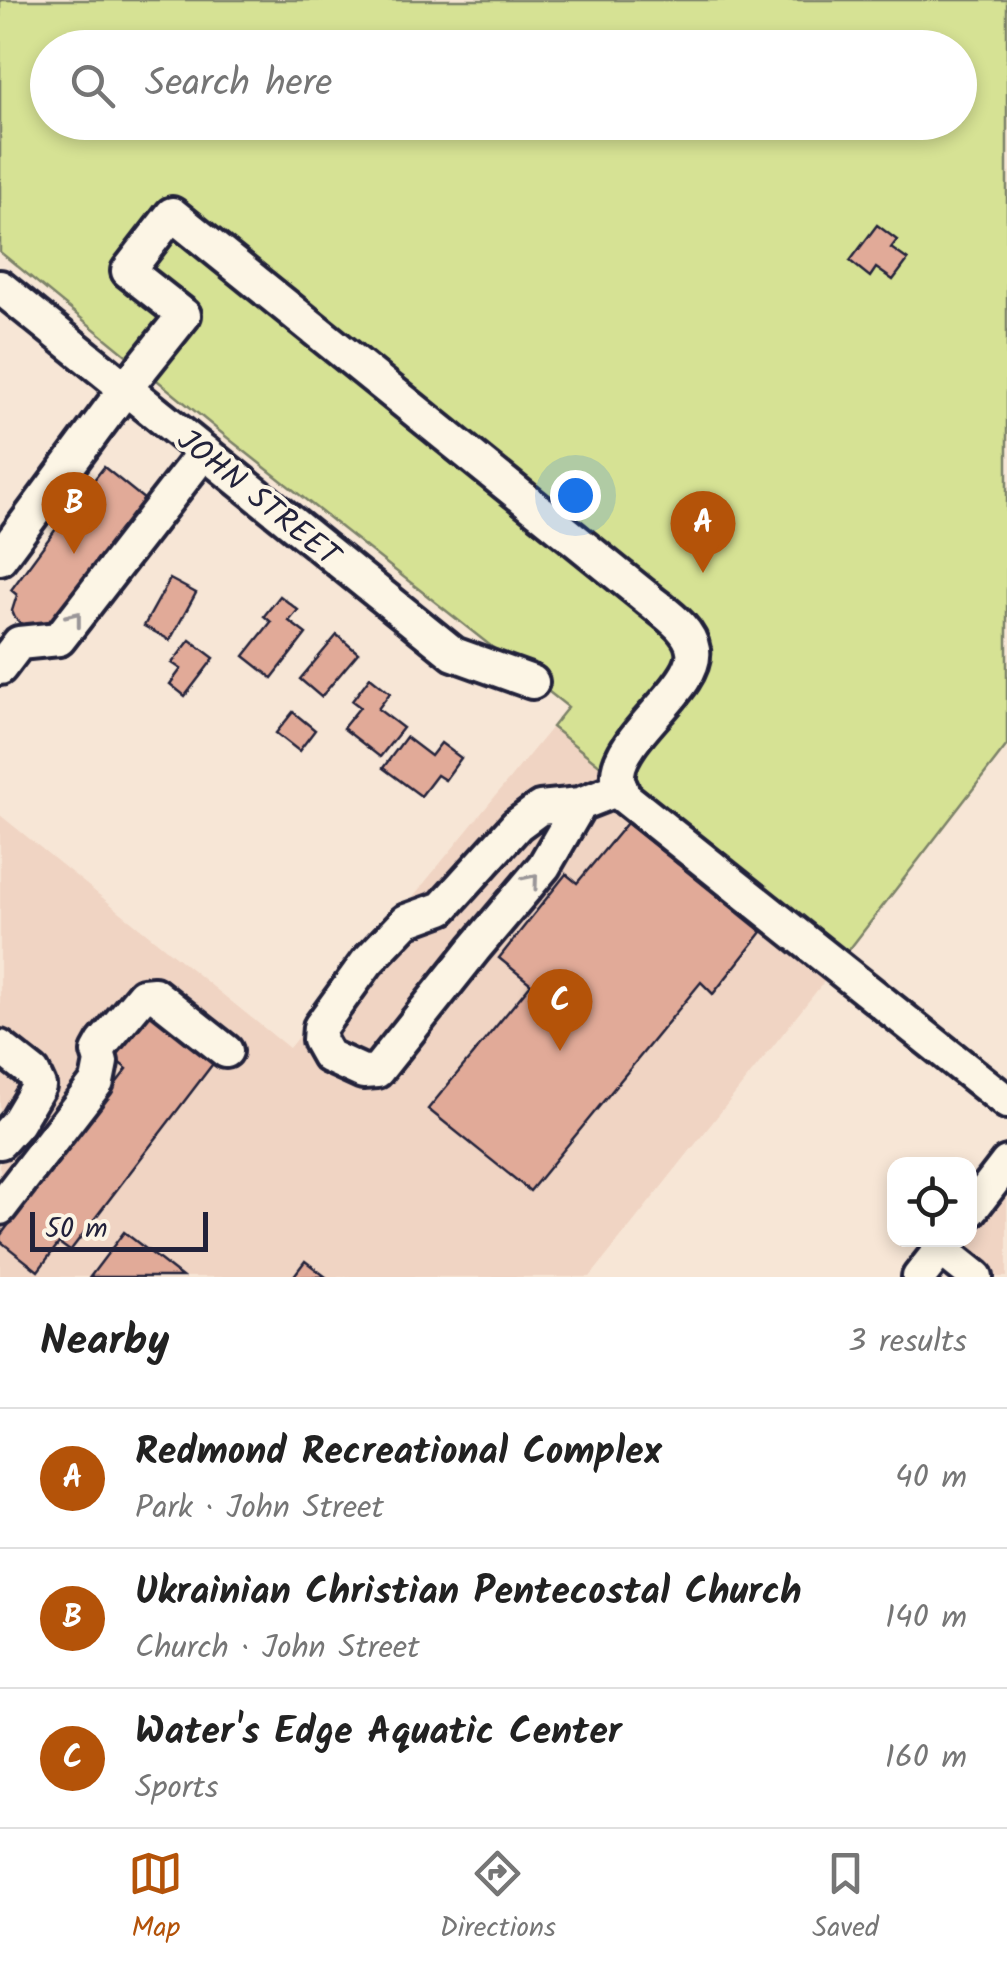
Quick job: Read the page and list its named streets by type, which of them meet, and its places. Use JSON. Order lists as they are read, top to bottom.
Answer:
{
  "streets": {
    "street": ["JOHN STREET"]
  },
  "scale_bar": "50 m",
  "page": {
    "search": "Search here",
    "pins": ["B", "A", "C"],
    "scale": "50 m",
    "heading": ["Nearby", "3 results"],
    "list": [
      {
        "mark": "A",
        "name": "Redmond Recreational Complex",
        "note": "Park · John Street",
        "value": "40 m"
      },
      {
        "mark": "B",
        "name": "Ukrainian Christian Pentecostal Church",
        "note": "Church · John Street",
        "value": "140 m"
      },
      {
        "mark": "C",
        "name": "Water's Edge Aquatic Center",
        "note": "Sports",
        "value": "160 m"
      }
    ],
    "nav": ["Map", "Directions", "Saved"]
  }
}
